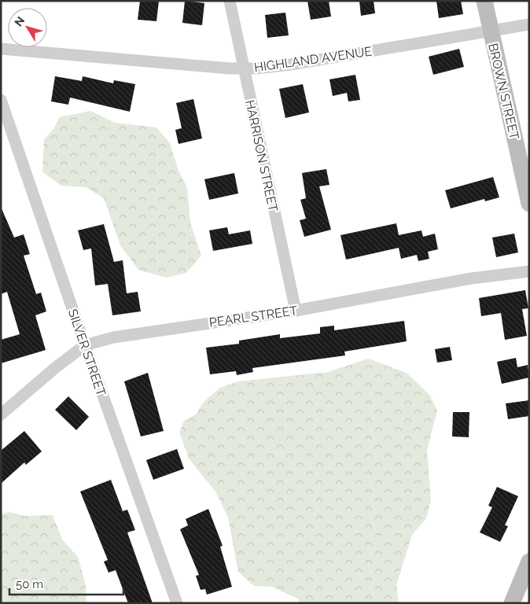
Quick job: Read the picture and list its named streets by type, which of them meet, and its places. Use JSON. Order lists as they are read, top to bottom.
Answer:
{
  "streets": {
    "street": [
      "HIGHLAND AVENUE",
      "BROWN STREET",
      "HARRISON STREET",
      "PEARL STREET",
      "SILVER STREET"
    ]
  },
  "crossings": [
    ["HIGHLAND AVENUE", "BROWN STREET"],
    ["HIGHLAND AVENUE", "HARRISON STREET"],
    ["HARRISON STREET", "PEARL STREET"],
    ["PEARL STREET", "SILVER STREET"]
  ],
  "scale_bar": "50 m",
  "north": "top left"
}
